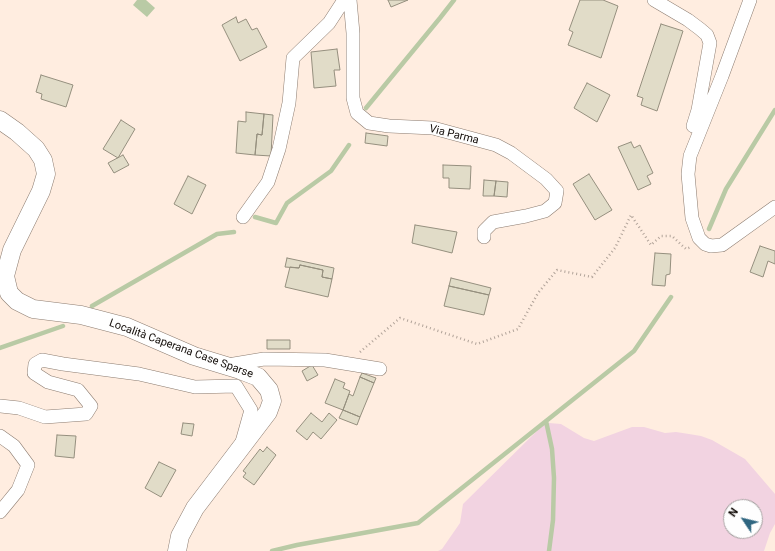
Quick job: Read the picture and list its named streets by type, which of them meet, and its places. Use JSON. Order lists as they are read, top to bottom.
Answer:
{
  "streets": {
    "street": ["Via Parma", "Località Caperana Case Sparse"]
  },
  "north": "top left"
}
